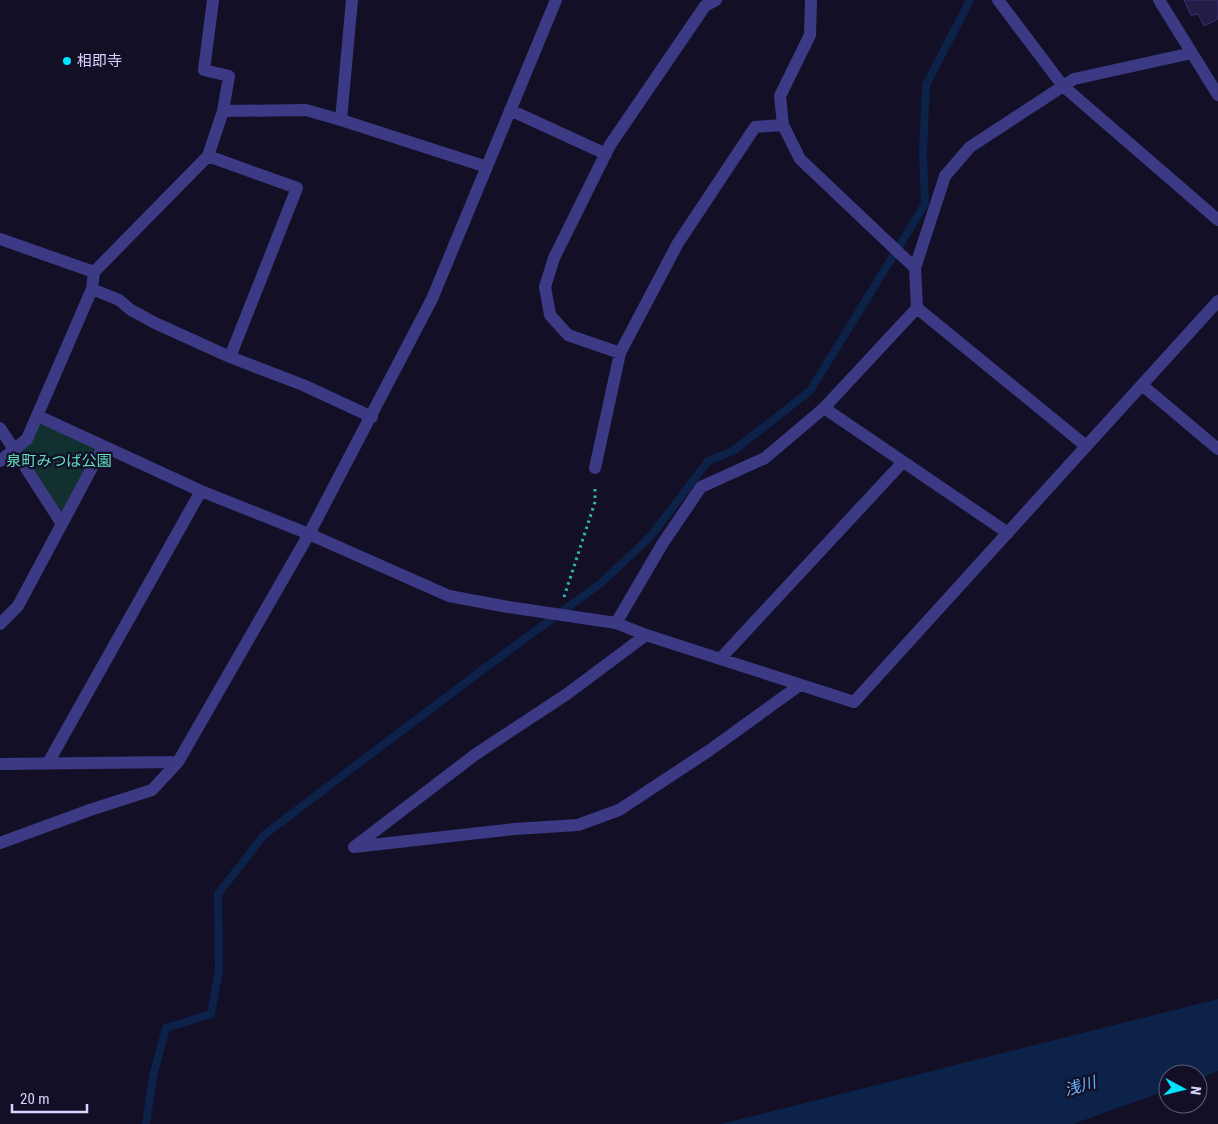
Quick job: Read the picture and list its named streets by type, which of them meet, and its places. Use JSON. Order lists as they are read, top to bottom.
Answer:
{
  "water": ["浅川"],
  "parks": ["泉町みつば公園"],
  "places": ["相即寺"],
  "scale_bar": "20 m",
  "north": "right"
}
